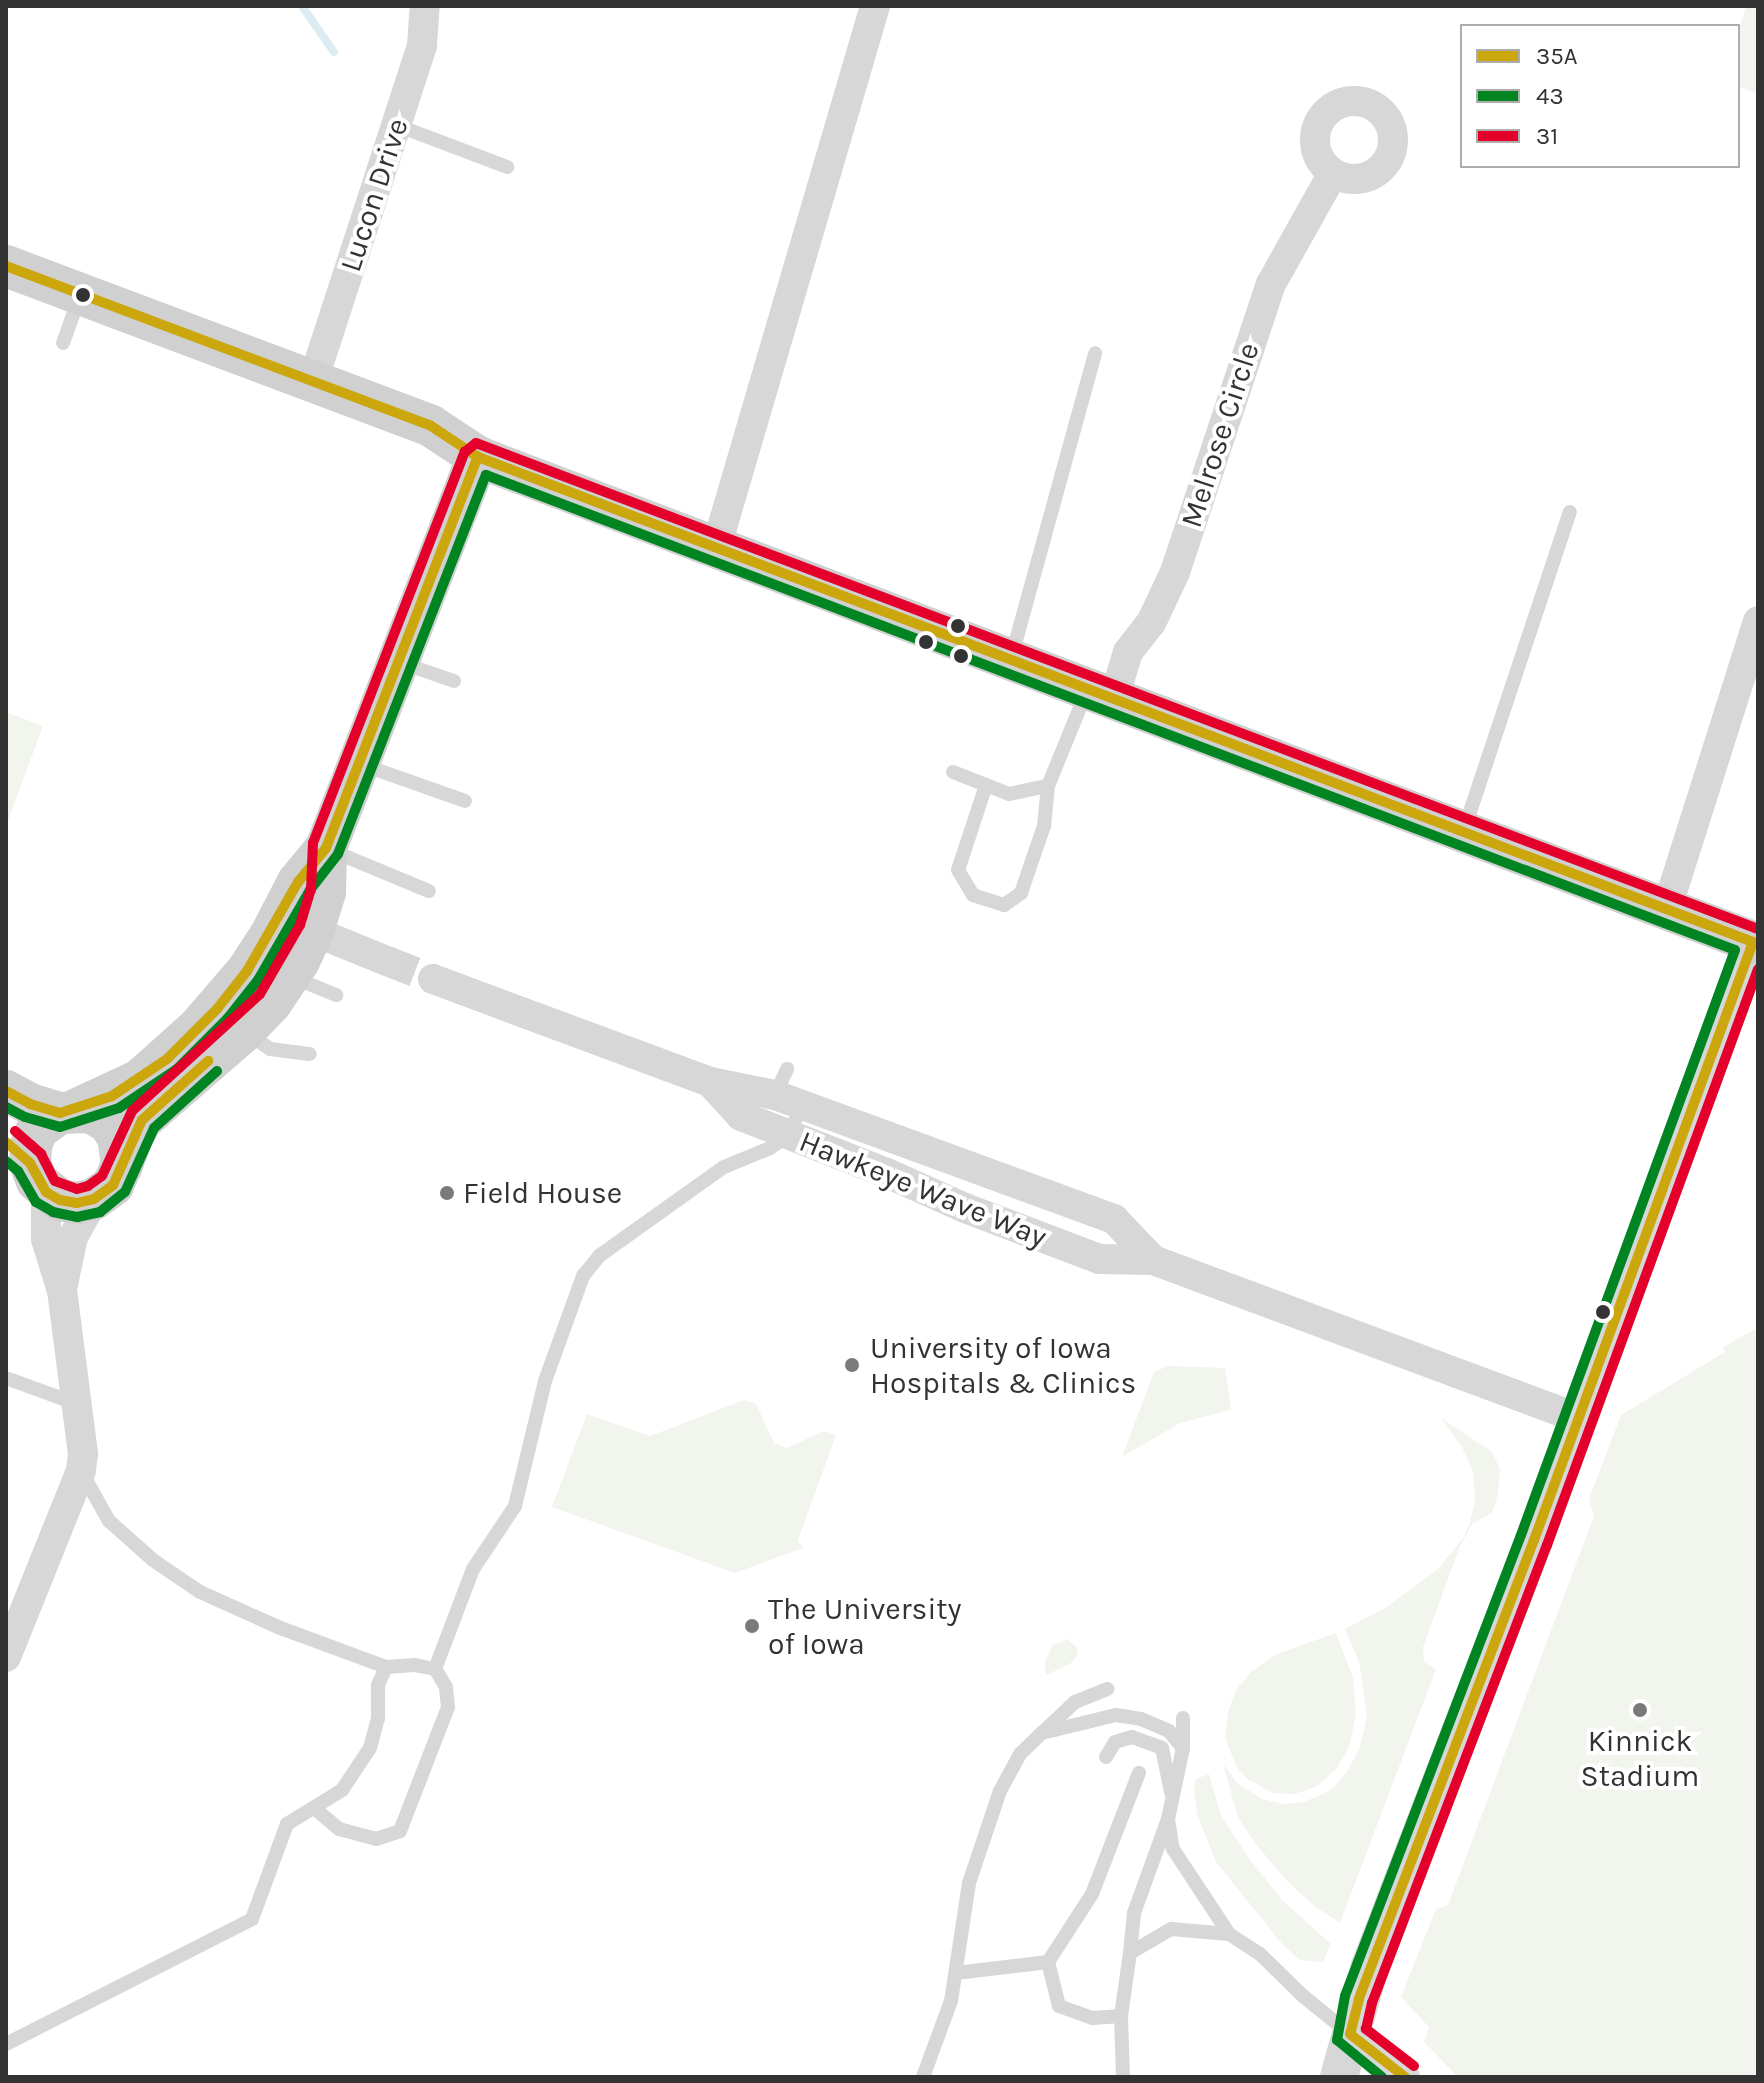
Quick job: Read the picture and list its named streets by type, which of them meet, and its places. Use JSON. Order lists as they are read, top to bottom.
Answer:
{
  "streets": {
    "street": ["Lucon Drive", "Melrose Circle", "Hawkeye Wave Way"]
  },
  "places": [
    "Field House",
    "University of Iowa Hospitals & Clinics",
    "The University of Iowa",
    "Kinnick Stadium"
  ],
  "lines": ["transit line 35A", "transit line 31", "transit line 43"],
  "legend": ["35A", "43", "31"]
}
